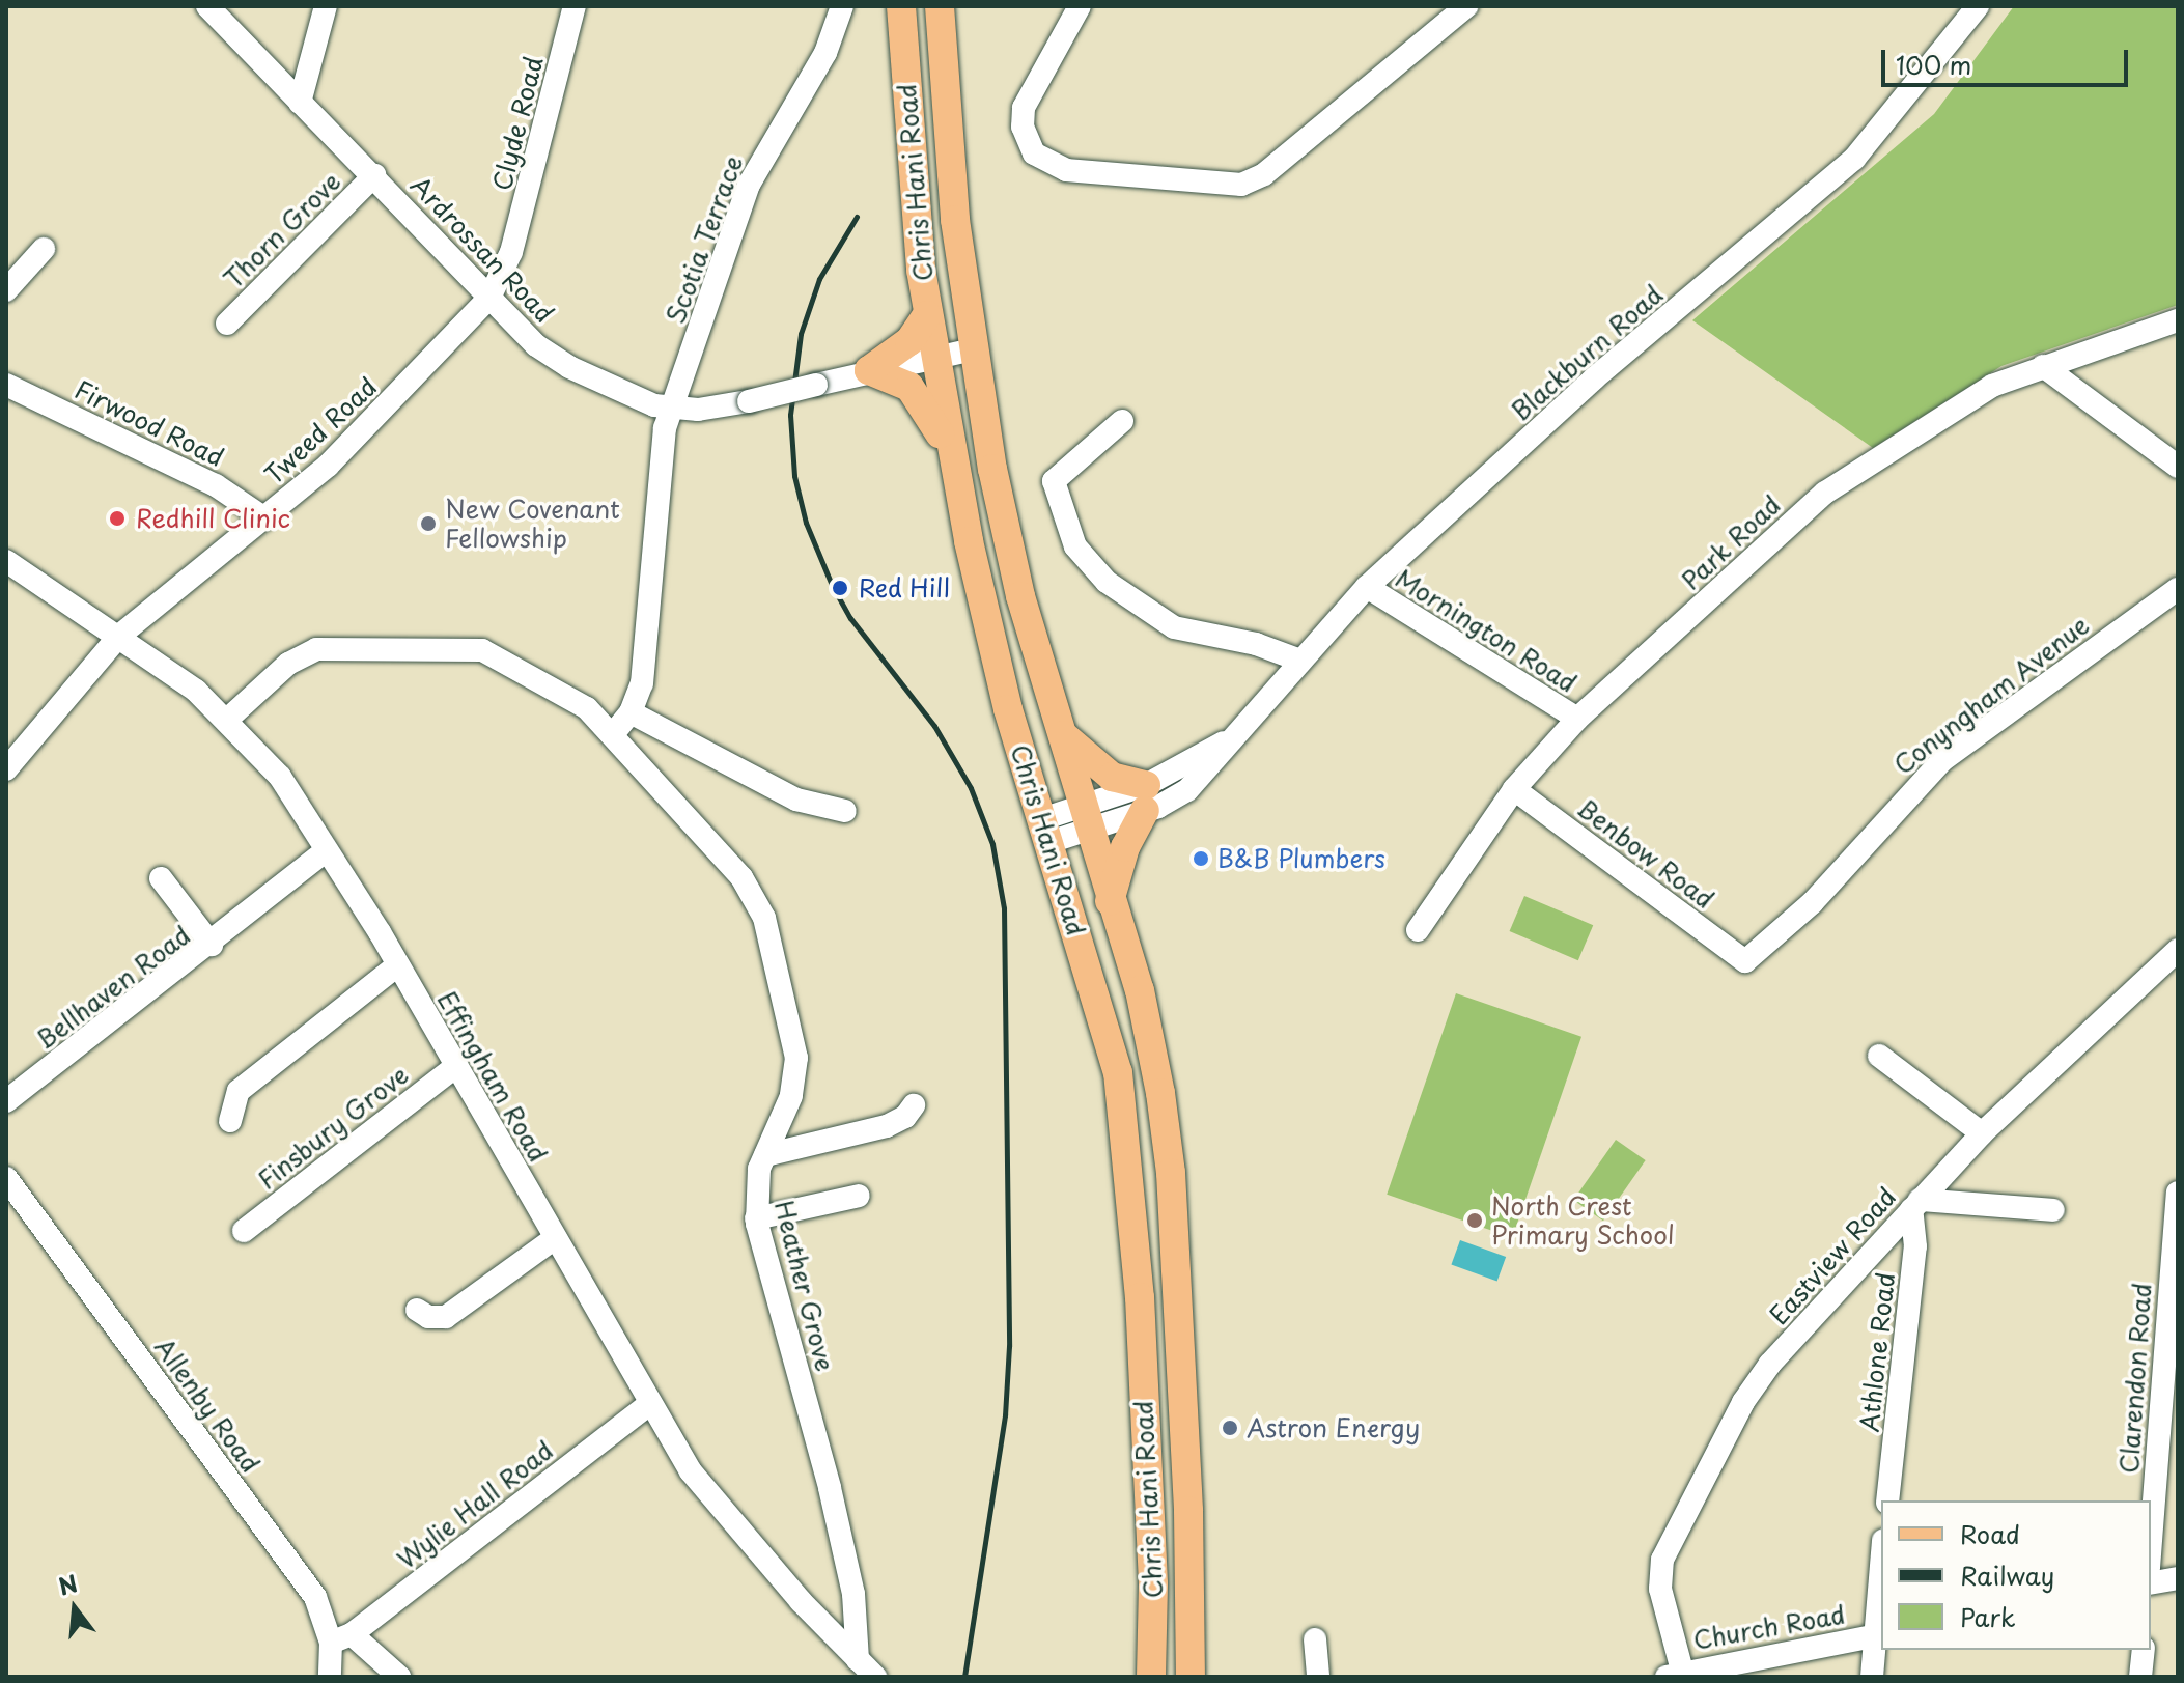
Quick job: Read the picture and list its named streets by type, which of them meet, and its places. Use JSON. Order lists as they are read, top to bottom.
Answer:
{
  "streets": {
    "main road": ["Chris Hani Road"],
    "street": [
      "Clyde Road",
      "Thorn Grove",
      "Scotia Terrace",
      "Ardrossan Road",
      "Blackburn Road",
      "Firwood Road",
      "Tweed Road",
      "Park Road",
      "Mornington Road",
      "Conyngham Avenue",
      "Benbow Road",
      "Bellhaven Road",
      "Effingham Road",
      "Finsbury Grove",
      "Eastview Road",
      "Heather Grove",
      "Athlone Road",
      "Clarendon Road",
      "Allenby Road",
      "Wylie Hall Road",
      "Church Road"
    ]
  },
  "crossings": [
    ["Clyde Road", "Ardrossan Road"],
    ["Clyde Road", "Tweed Road"],
    ["Chris Hani Road", "Ardrossan Road"],
    ["Chris Hani Road", "Blackburn Road"],
    ["Thorn Grove", "Ardrossan Road"],
    ["Scotia Terrace", "Ardrossan Road"],
    ["Ardrossan Road", "Tweed Road"],
    ["Blackburn Road", "Mornington Road"],
    ["Firwood Road", "Tweed Road"],
    ["Tweed Road", "Effingham Road"],
    ["Park Road", "Mornington Road"],
    ["Park Road", "Benbow Road"],
    ["Conyngham Avenue", "Benbow Road"],
    ["Effingham Road", "Finsbury Grove"],
    ["Effingham Road", "Heather Grove"],
    ["Effingham Road", "Wylie Hall Road"],
    ["Eastview Road", "Athlone Road"],
    ["Eastview Road", "Church Road"],
    ["Allenby Road", "Wylie Hall Road"]
  ],
  "places": [
    "Redhill Clinic",
    "New Covenant Fellowship",
    "Red Hill",
    "B&B Plumbers",
    "North Crest Primary School",
    "Astron Energy"
  ],
  "legend": ["Road", "Railway", "Park"],
  "scale_bar": "100 m",
  "north": "top"
}
